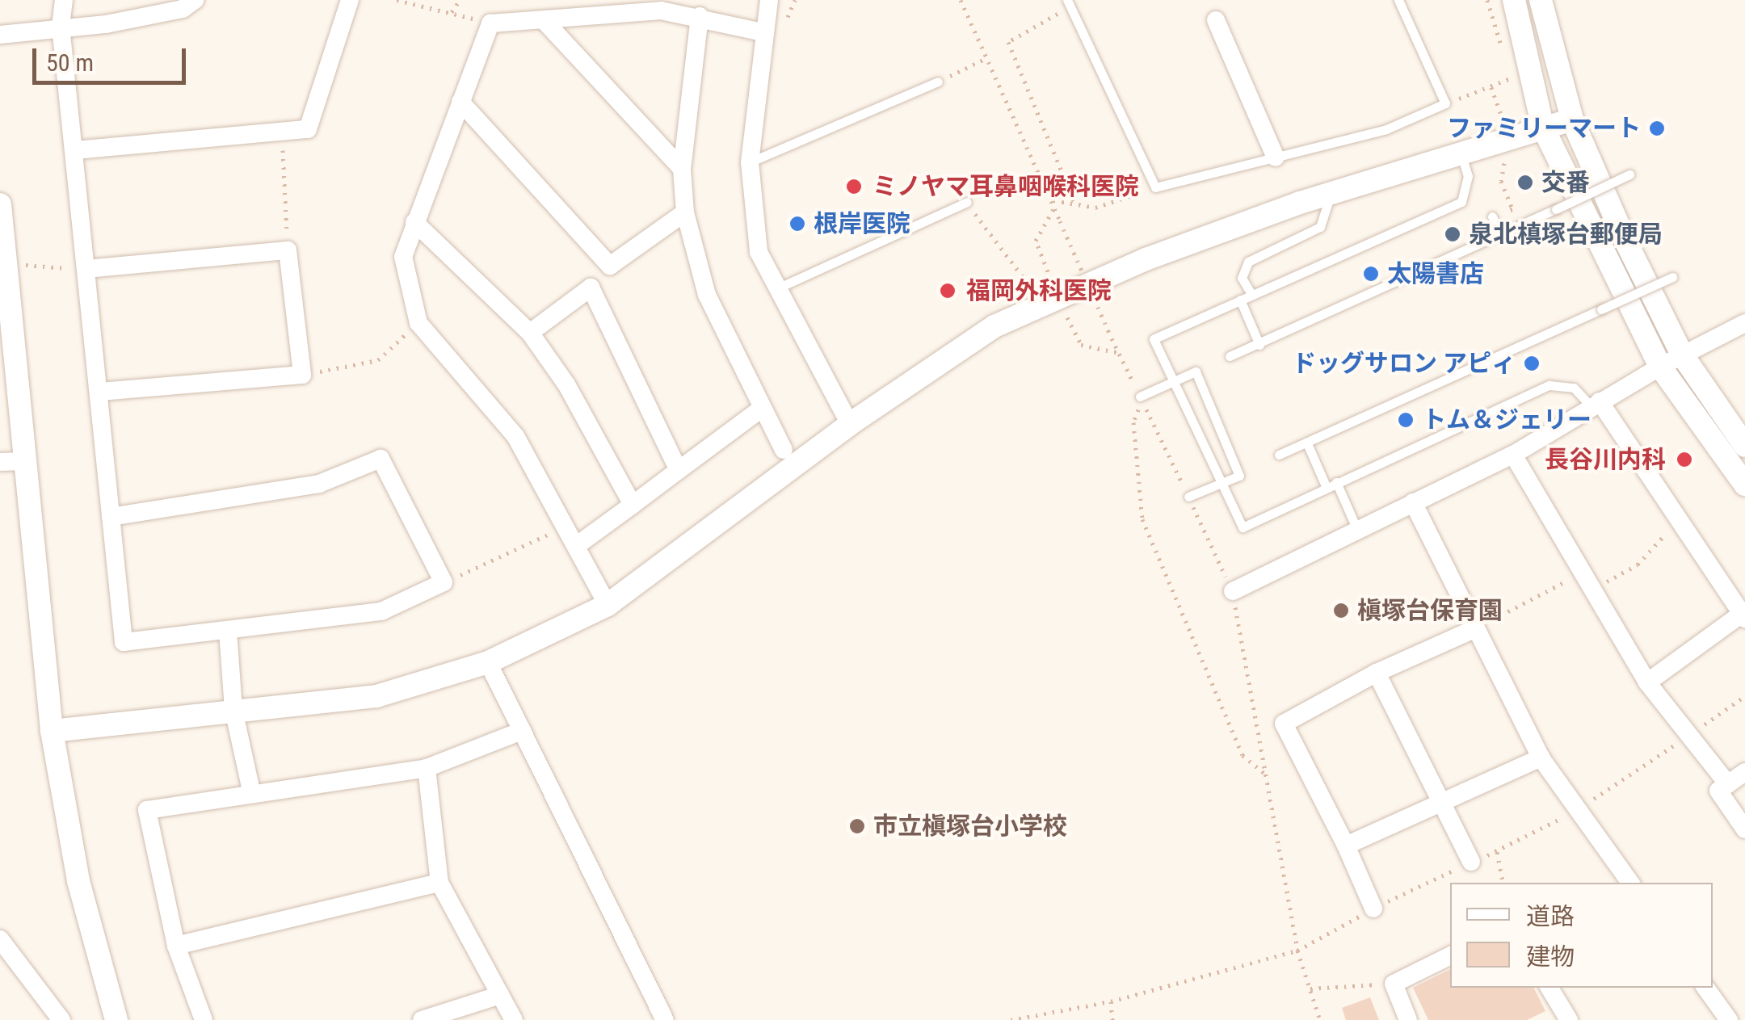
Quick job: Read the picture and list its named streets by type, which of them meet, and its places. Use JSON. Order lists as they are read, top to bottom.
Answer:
{
  "places": [
    "ファミリーマート",
    "交番",
    "ミノヤマ耳鼻咽喉科医院",
    "根岸医院",
    "泉北槙塚台郵便局",
    "太陽書店",
    "福岡外科医院",
    "ドッグサロン アピィ",
    "トム＆ジェリー",
    "長谷川内科",
    "槇塚台保育園",
    "市立槇塚台小学校"
  ],
  "legend": ["道路", "建物"],
  "scale_bar": "50 m"
}
